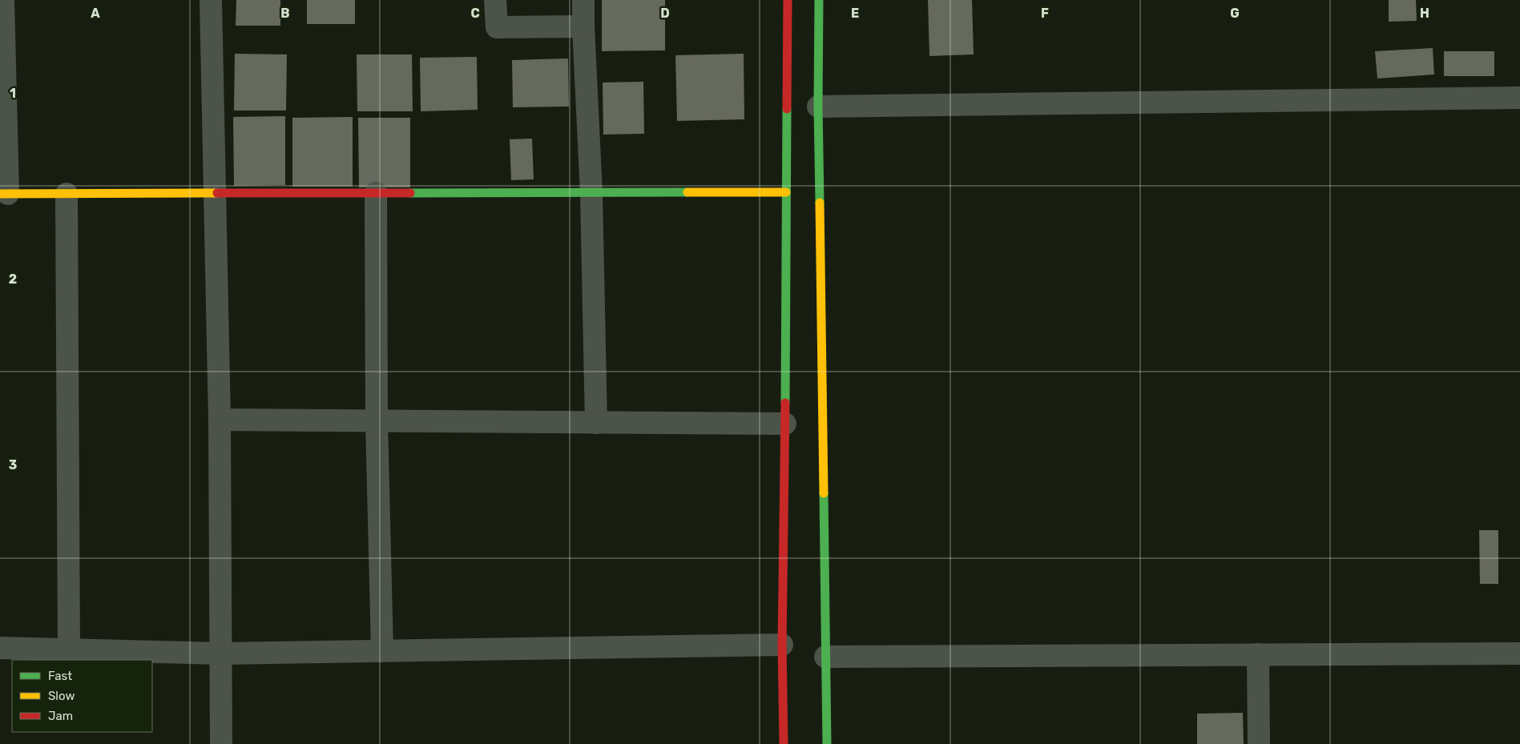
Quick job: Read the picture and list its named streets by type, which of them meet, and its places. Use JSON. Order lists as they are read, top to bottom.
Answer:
{
  "legend": ["Fast", "Slow", "Jam"],
  "grid": {
    "columns": [
      "A",
      "B",
      "C",
      "D",
      "E",
      "F",
      "G",
      "H"
    ],
    "rows": ["1", "2", "3"]
  }
}
